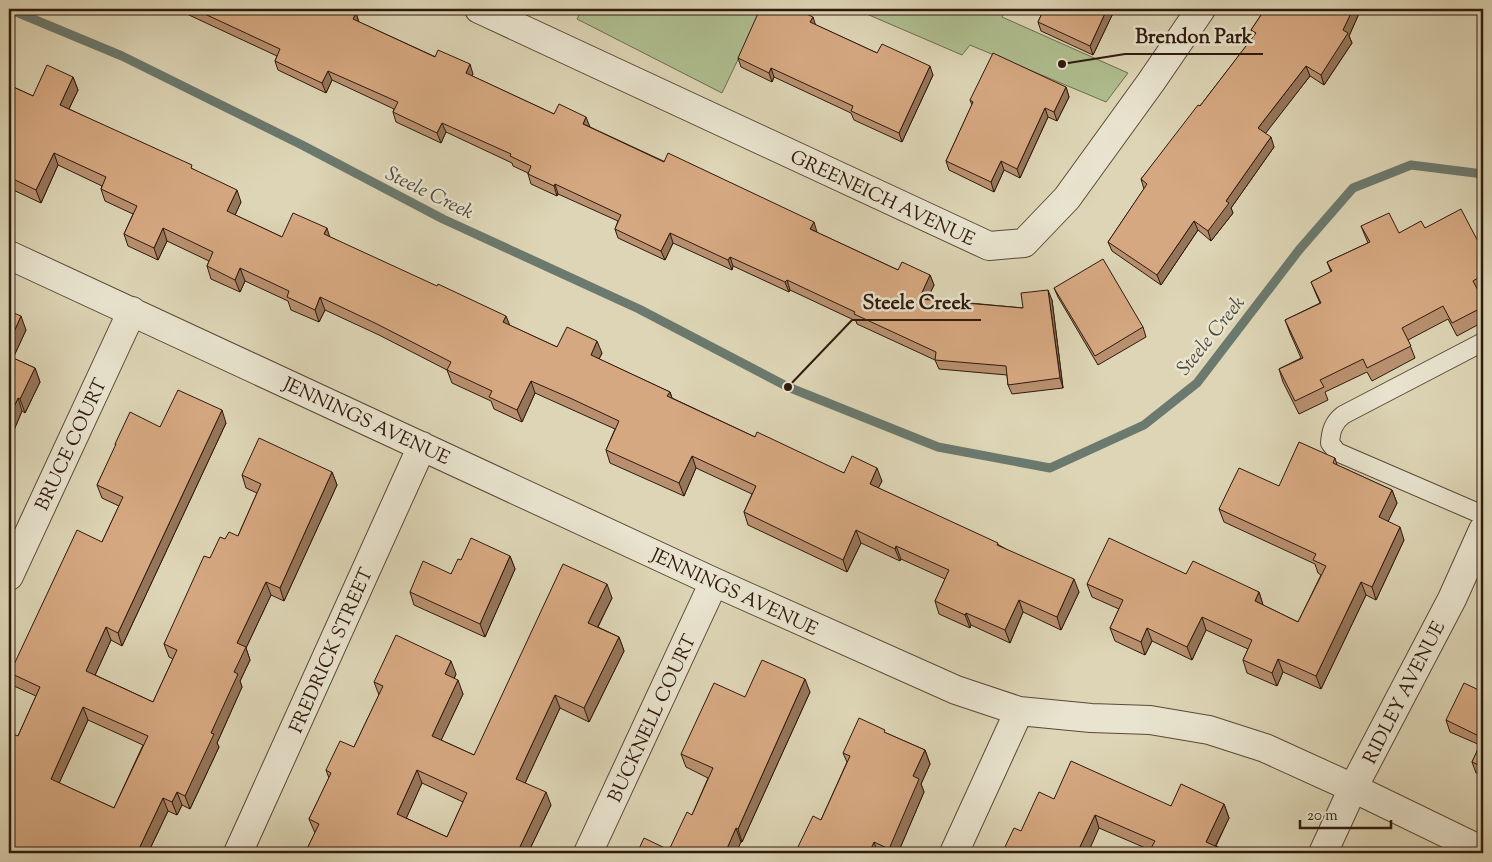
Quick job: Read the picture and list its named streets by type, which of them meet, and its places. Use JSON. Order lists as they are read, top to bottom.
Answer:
{
  "streets": {
    "street": [
      "GREENEICH AVENUE",
      "JENNINGS AVENUE",
      "BRUCE COURT",
      "FREDRICK STREET",
      "RIDLEY AVENUE",
      "BUCKNELL COURT"
    ]
  },
  "crossings": [
    ["JENNINGS AVENUE", "BRUCE COURT"],
    ["JENNINGS AVENUE", "FREDRICK STREET"],
    ["JENNINGS AVENUE", "RIDLEY AVENUE"],
    ["JENNINGS AVENUE", "BUCKNELL COURT"]
  ],
  "water": ["Steele Creek"],
  "places": ["Brendon Park", "Steele Creek"],
  "scale_bar": "20 m"
}
